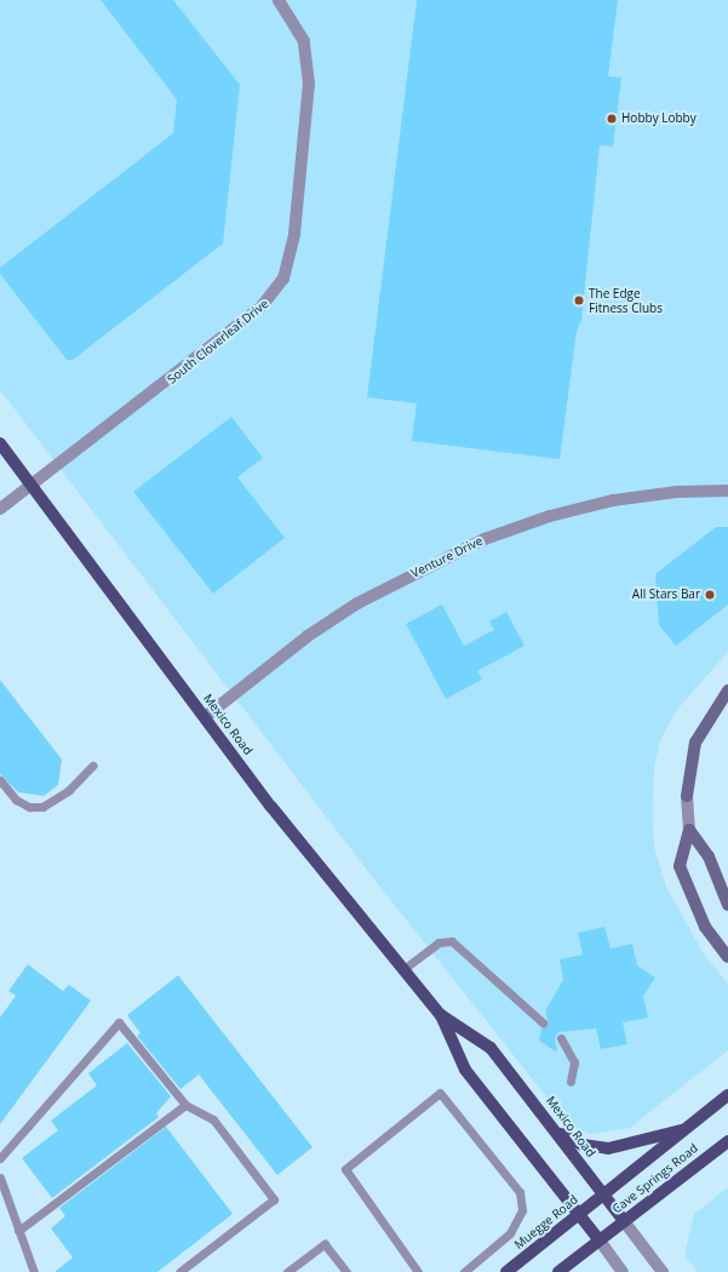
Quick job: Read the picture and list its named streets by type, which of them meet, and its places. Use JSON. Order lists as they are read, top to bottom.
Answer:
{
  "streets": {
    "main road": ["Mexico Road", "Cave Springs Road", "Muegge Road"],
    "street": ["South Cloverleaf Drive", "Venture Drive"]
  },
  "crossings": [
    ["South Cloverleaf Drive", "Mexico Road"],
    ["Venture Drive", "Mexico Road"],
    ["Mexico Road", "Cave Springs Road"],
    ["Mexico Road", "Muegge Road"],
    ["Cave Springs Road", "Muegge Road"]
  ],
  "places": ["Hobby Lobby", "The Edge Fitness Clubs", "All Stars Bar"]
}
